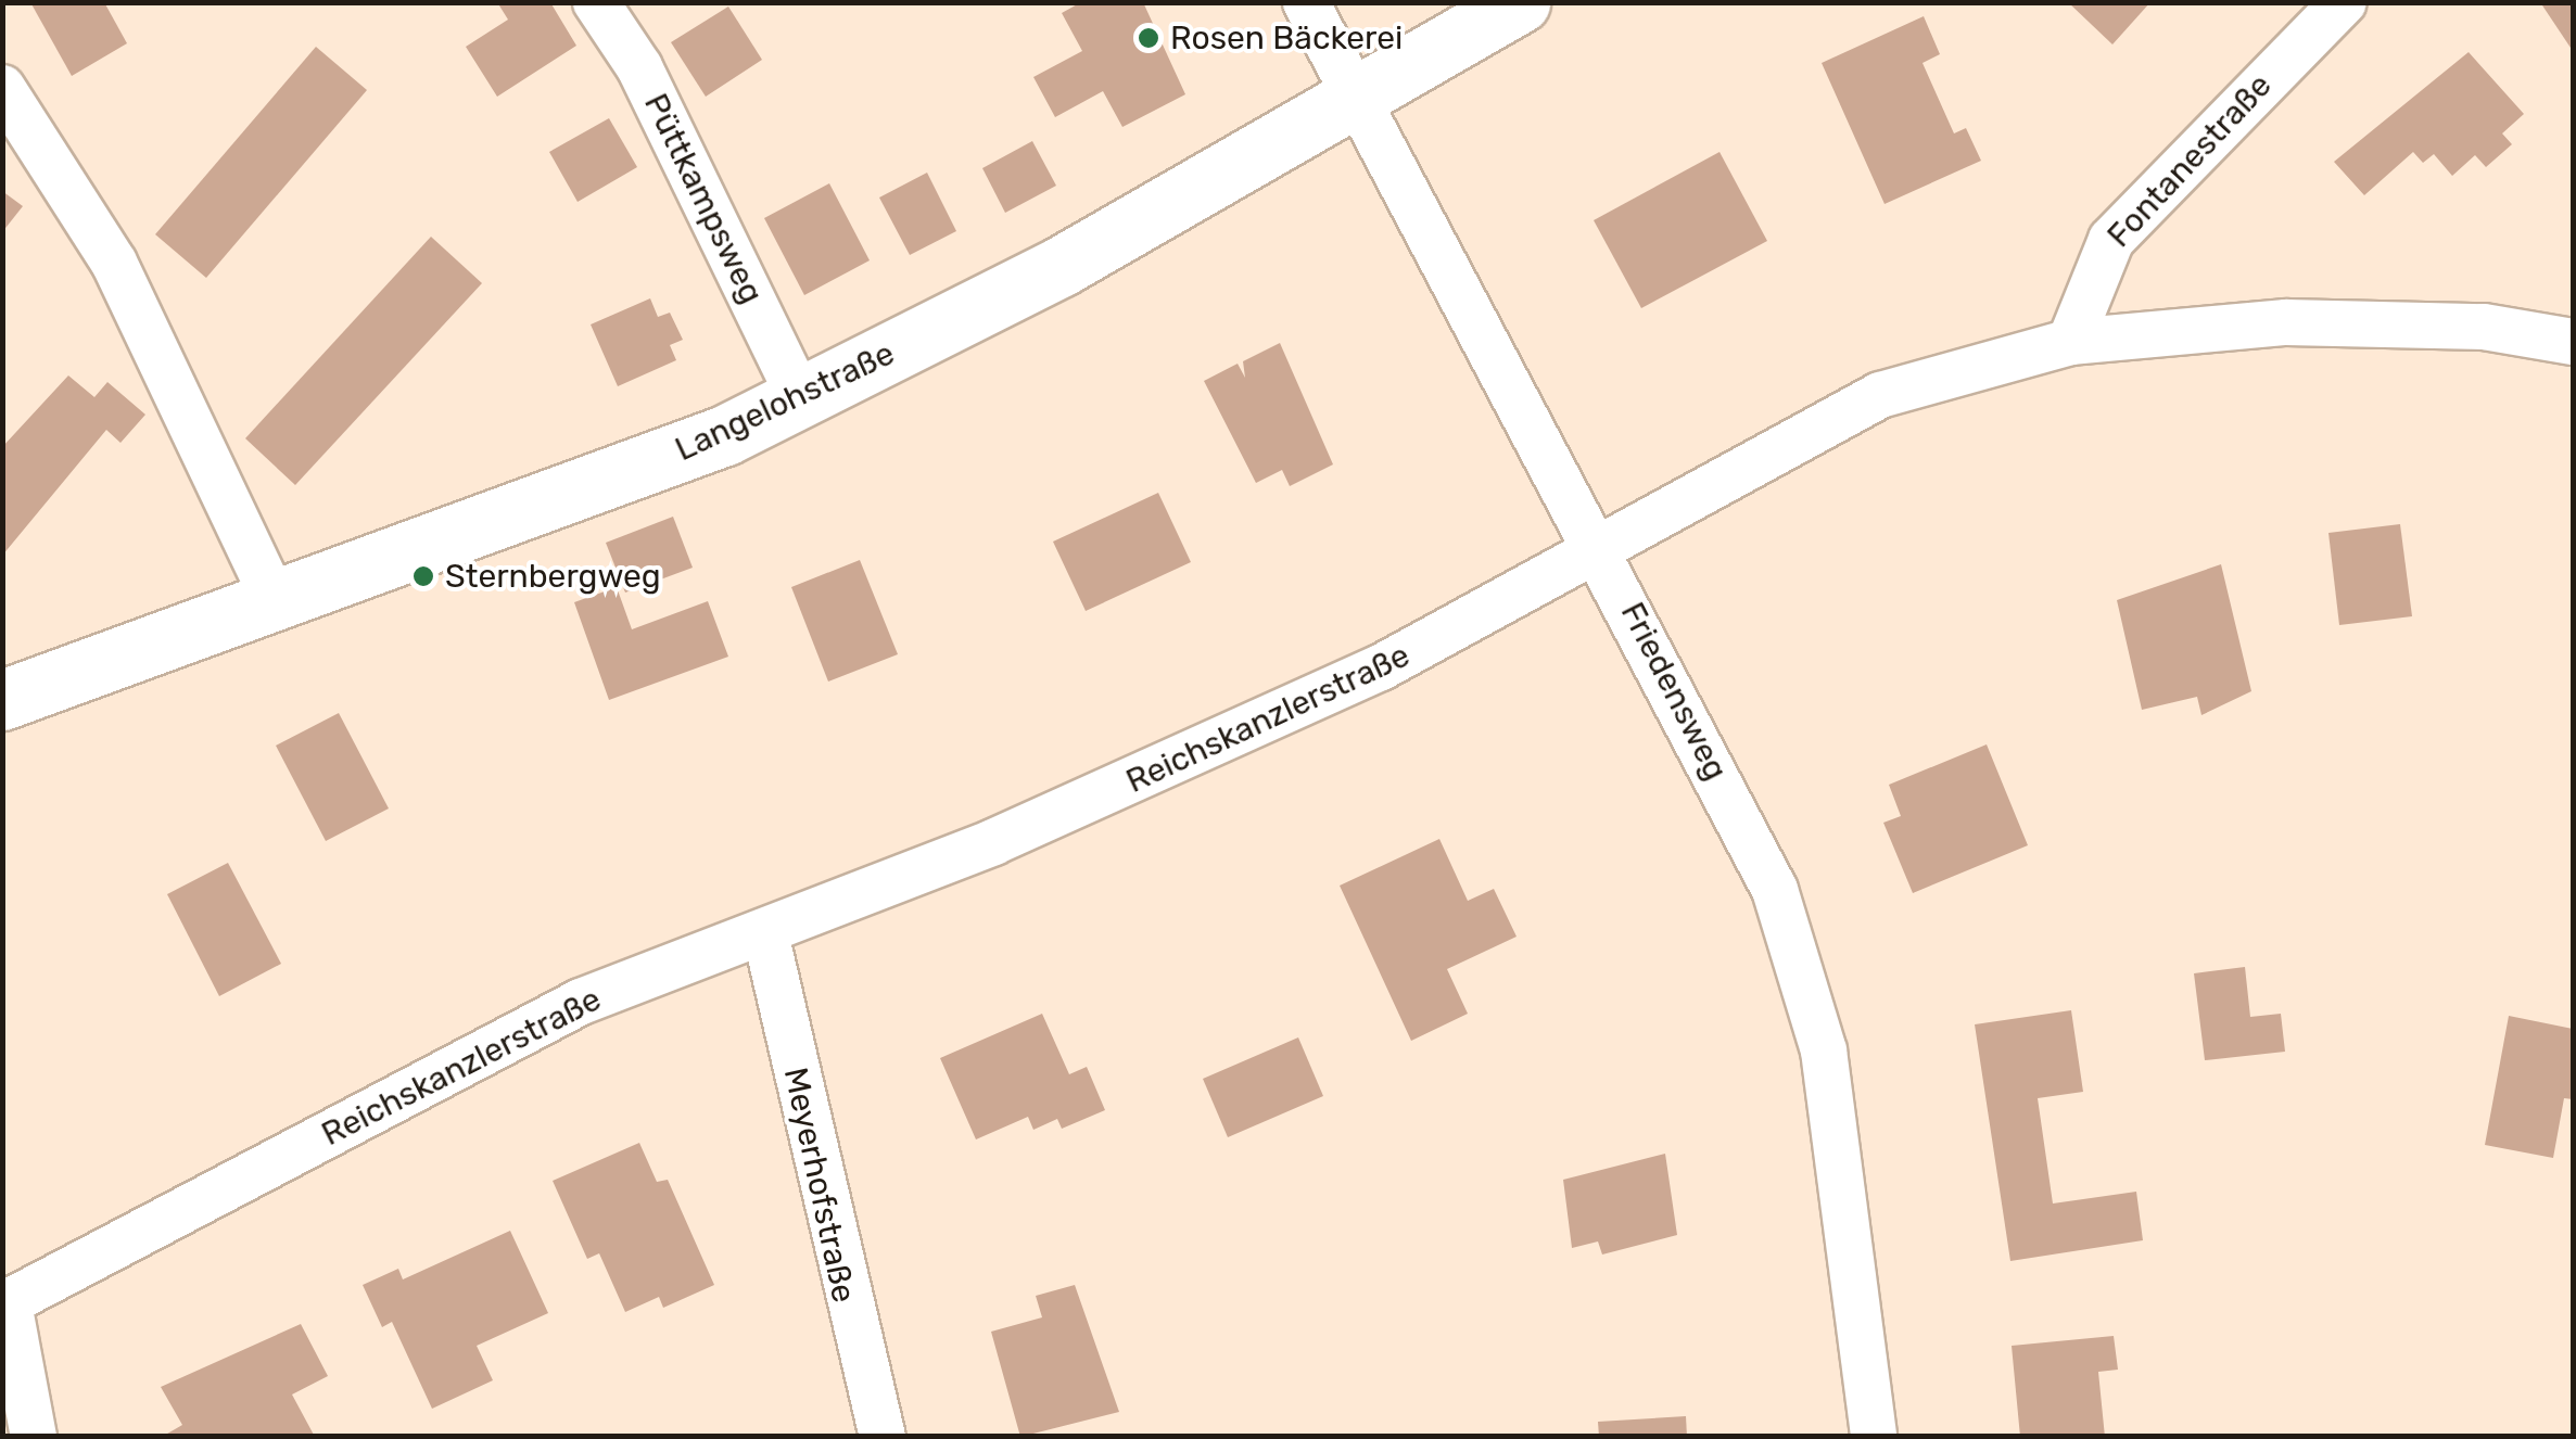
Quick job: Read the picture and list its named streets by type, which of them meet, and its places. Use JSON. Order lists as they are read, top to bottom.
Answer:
{
  "streets": {
    "street": [
      "Fontanestraße",
      "Püttkampsweg",
      "Langelohstraße",
      "Friedensweg",
      "Reichskanzlerstraße",
      "Meyerhofstraße"
    ]
  },
  "crossings": [
    ["Fontanestraße", "Reichskanzlerstraße"],
    ["Püttkampsweg", "Langelohstraße"],
    ["Langelohstraße", "Friedensweg"],
    ["Friedensweg", "Reichskanzlerstraße"],
    ["Reichskanzlerstraße", "Meyerhofstraße"]
  ],
  "places": ["Rosen Bäckerei", "Sternbergweg"]
}
